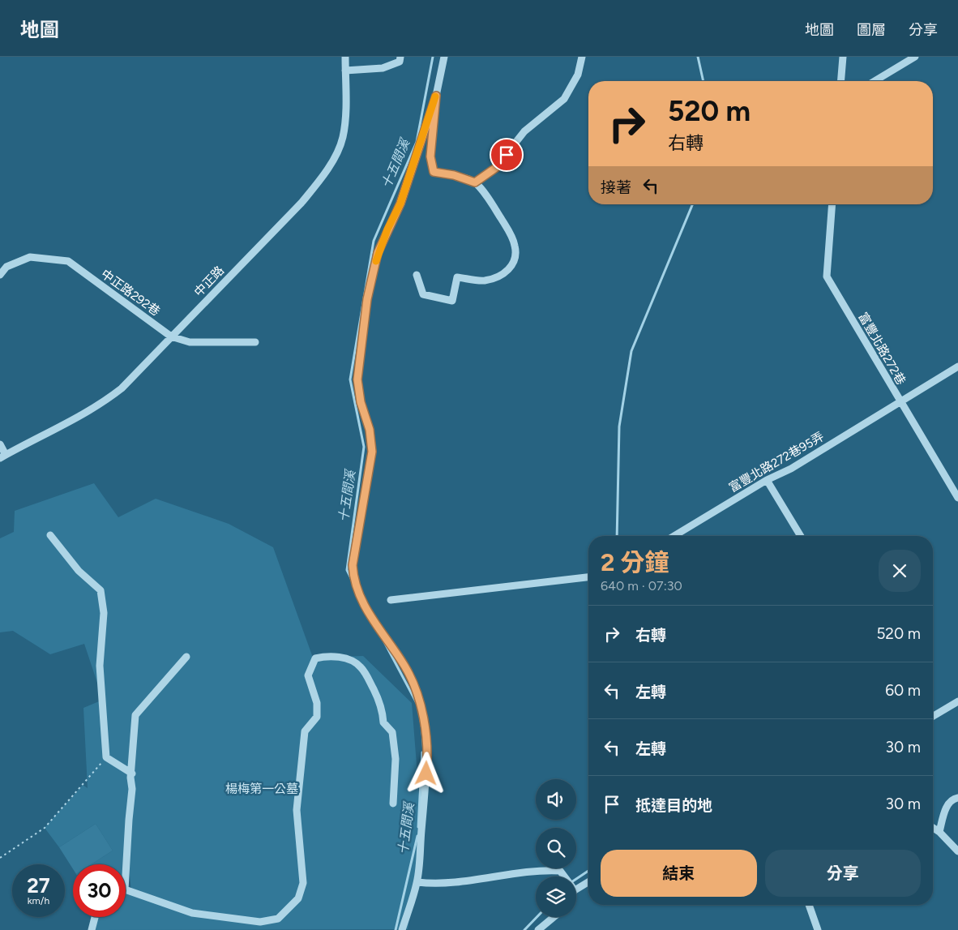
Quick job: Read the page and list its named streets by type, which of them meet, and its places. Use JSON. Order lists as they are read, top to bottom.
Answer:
{
  "streets": {
    "street": [
      "中正路",
      "中正路292巷",
      "富豐北路272巷",
      "富豐北路272巷95弄"
    ]
  },
  "crossings": [
    ["中正路", "中正路292巷"],
    ["富豐北路272巷", "富豐北路272巷95弄"]
  ],
  "water": ["十五間溪"],
  "parks": ["楊梅第一公墓"],
  "page": {
    "header": "地圖",
    "nav": ["地圖", "圖層", "分享"],
    "turn": ["520 m", "右轉"],
    "then": "接著",
    "heading": ["2 分鐘", "640 m · 07:30"],
    "list": [
      {
        "name": "右轉",
        "value": "520 m"
      },
      {
        "name": "左轉",
        "value": "60 m"
      },
      {
        "name": "左轉",
        "value": "30 m"
      },
      {
        "name": "抵達目的地",
        "value": "30 m"
      }
    ],
    "buttons": ["結束", "分享"],
    "speed": "27 km/h",
    "limit": "30"
  }
}
